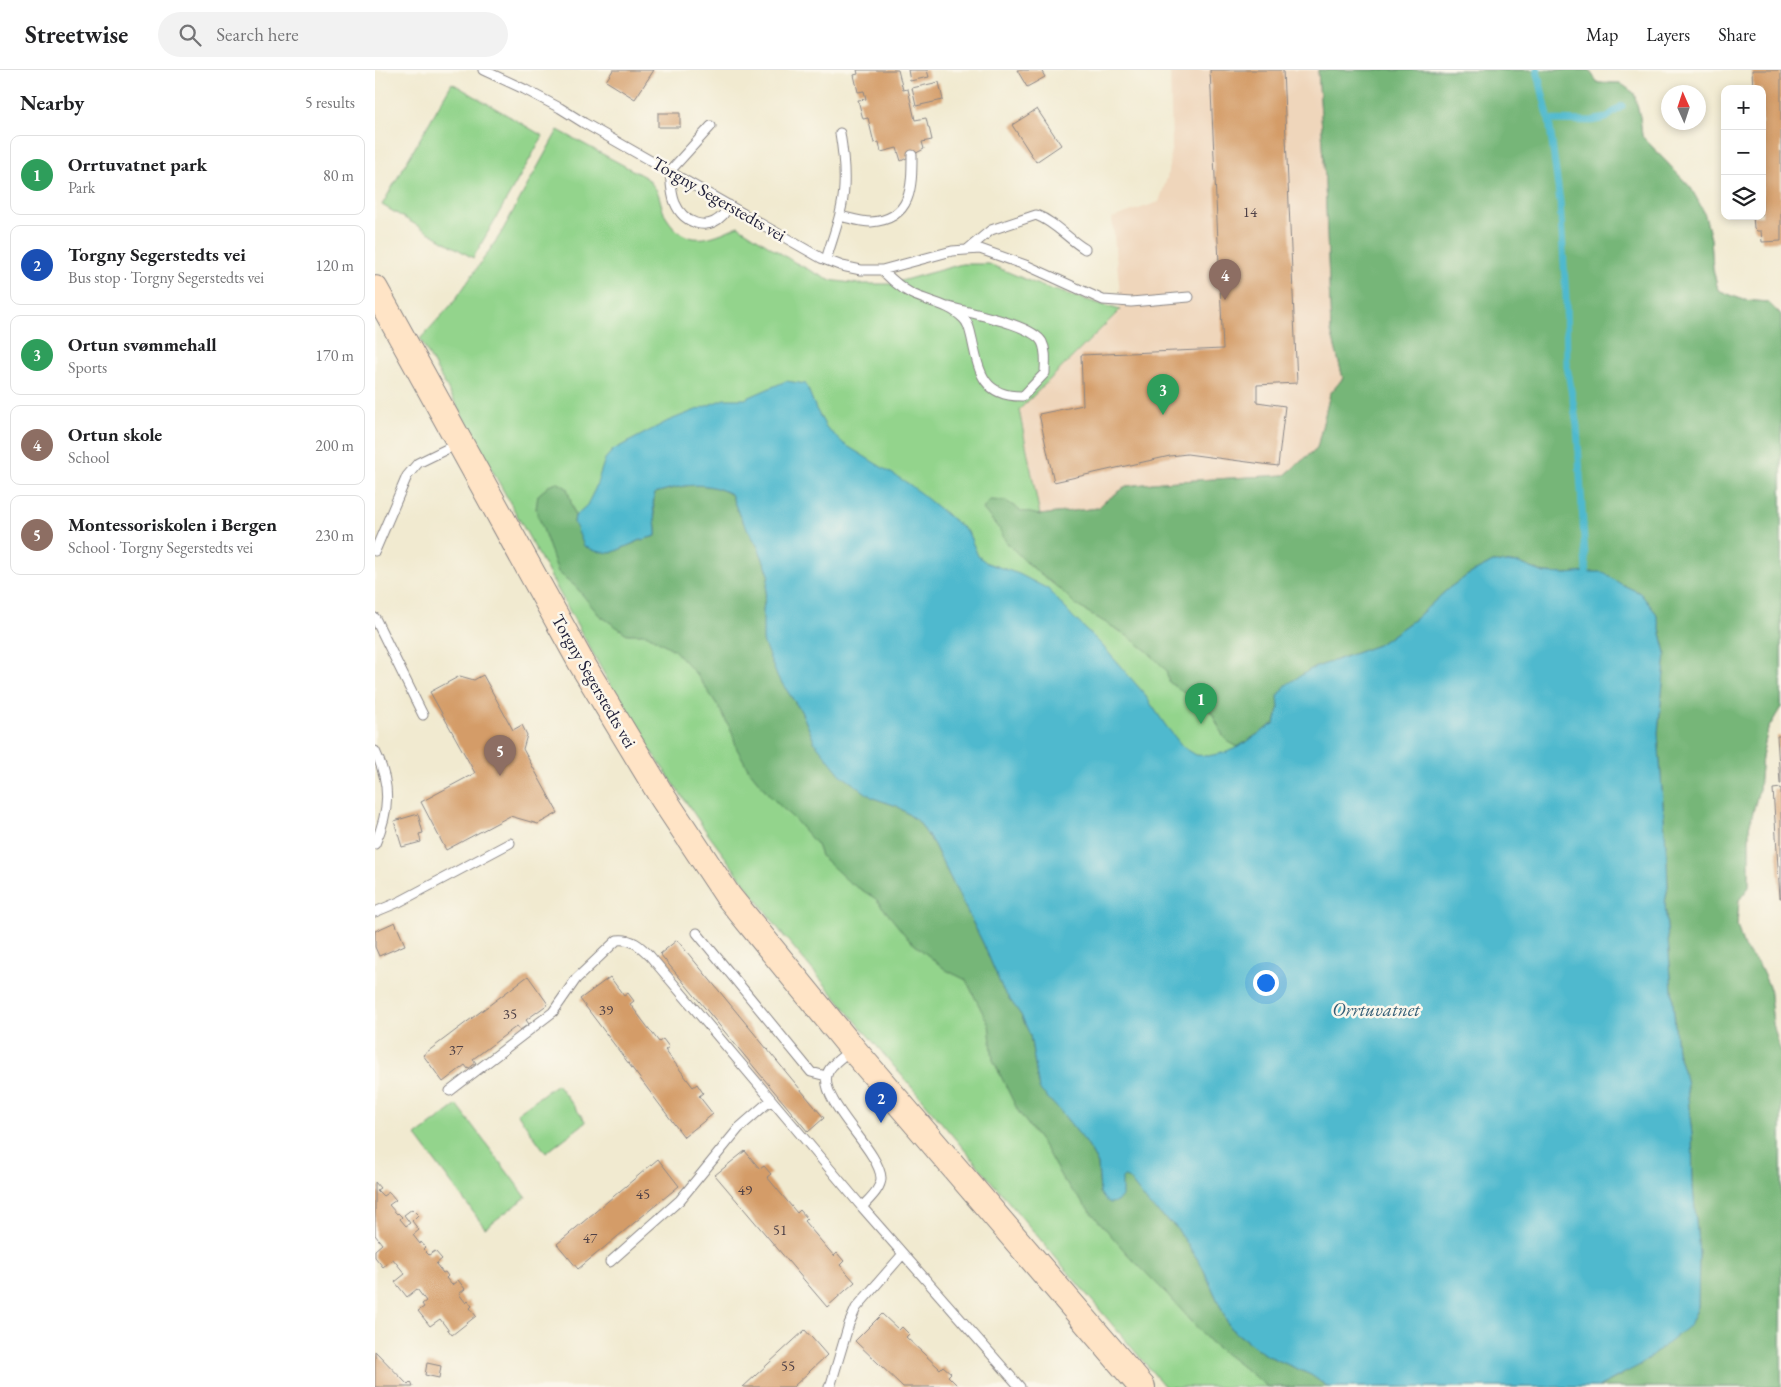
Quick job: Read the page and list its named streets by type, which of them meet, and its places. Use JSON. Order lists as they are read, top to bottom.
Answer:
{
  "streets": {
    "main road": ["Torgny Segerstedts vei"]
  },
  "water": ["Orrtuvatnet"],
  "house_numbers": [
    "14",
    "39",
    "35",
    "37",
    "49",
    "45",
    "51",
    "47",
    "55"
  ],
  "north": "top",
  "page": {
    "header": "Streetwise",
    "search": "Search here",
    "nav": ["Map", "Layers", "Share"],
    "heading": ["Nearby", "5 results"],
    "map_buttons": ["+", "−"],
    "list": [
      {
        "mark": "1",
        "name": "Orrtuvatnet park",
        "note": "Park",
        "value": "80 m"
      },
      {
        "mark": "2",
        "name": "Torgny Segerstedts vei",
        "note": "Bus stop · Torgny Segerstedts vei",
        "value": "120 m"
      },
      {
        "mark": "3",
        "name": "Ortun svømmehall",
        "note": "Sports",
        "value": "170 m"
      },
      {
        "mark": "4",
        "name": "Ortun skole",
        "note": "School",
        "value": "200 m"
      },
      {
        "mark": "5",
        "name": "Montessoriskolen i Bergen",
        "note": "School · Torgny Segerstedts vei",
        "value": "230 m"
      }
    ],
    "pins": [
      "4",
      "3",
      "1",
      "5",
      "2"
    ]
  }
}
